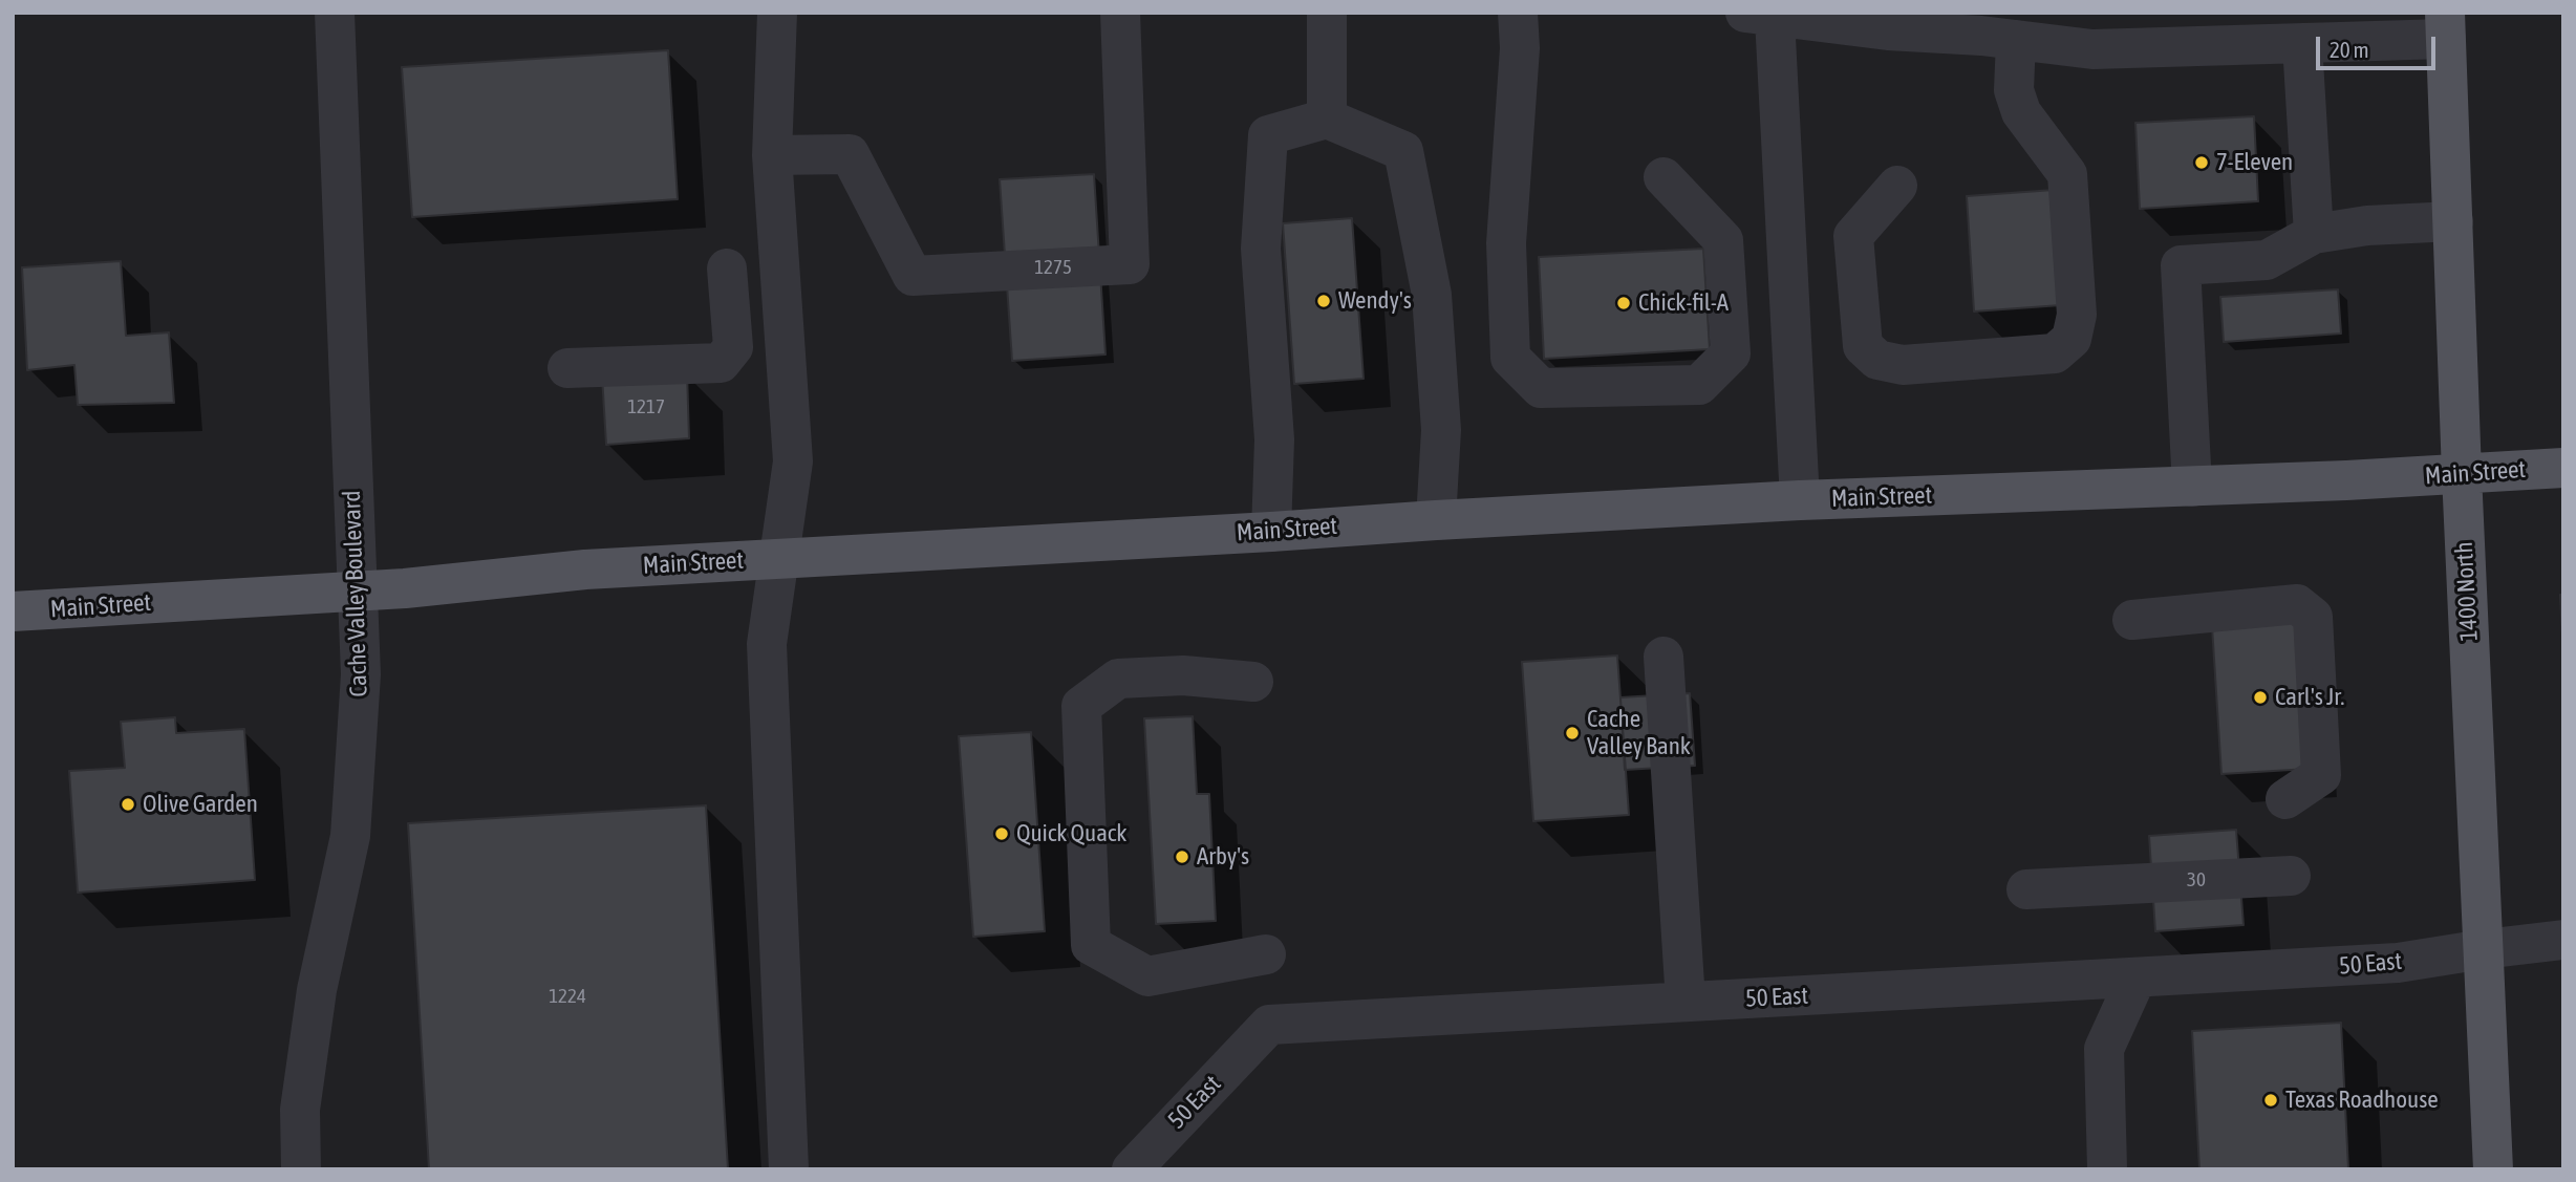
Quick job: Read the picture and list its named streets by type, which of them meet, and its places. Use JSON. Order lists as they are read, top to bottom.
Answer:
{
  "streets": {
    "main road": ["Main Street", "1400 North"],
    "street": ["Cache Valley Boulevard", "50 East"]
  },
  "crossings": [
    ["Main Street", "1400 North"],
    ["Main Street", "Cache Valley Boulevard"],
    ["1400 North", "50 East"]
  ],
  "places": [
    "7-Eleven",
    "Wendy's",
    "Chick-fil-A",
    "Carl's Jr.",
    "Cache Valley Bank",
    "Olive Garden",
    "Quick Quack",
    "Arby's",
    "Texas Roadhouse"
  ],
  "house_numbers": [
    "1275",
    "1217",
    "30",
    "1224"
  ],
  "scale_bar": "20 m"
}
